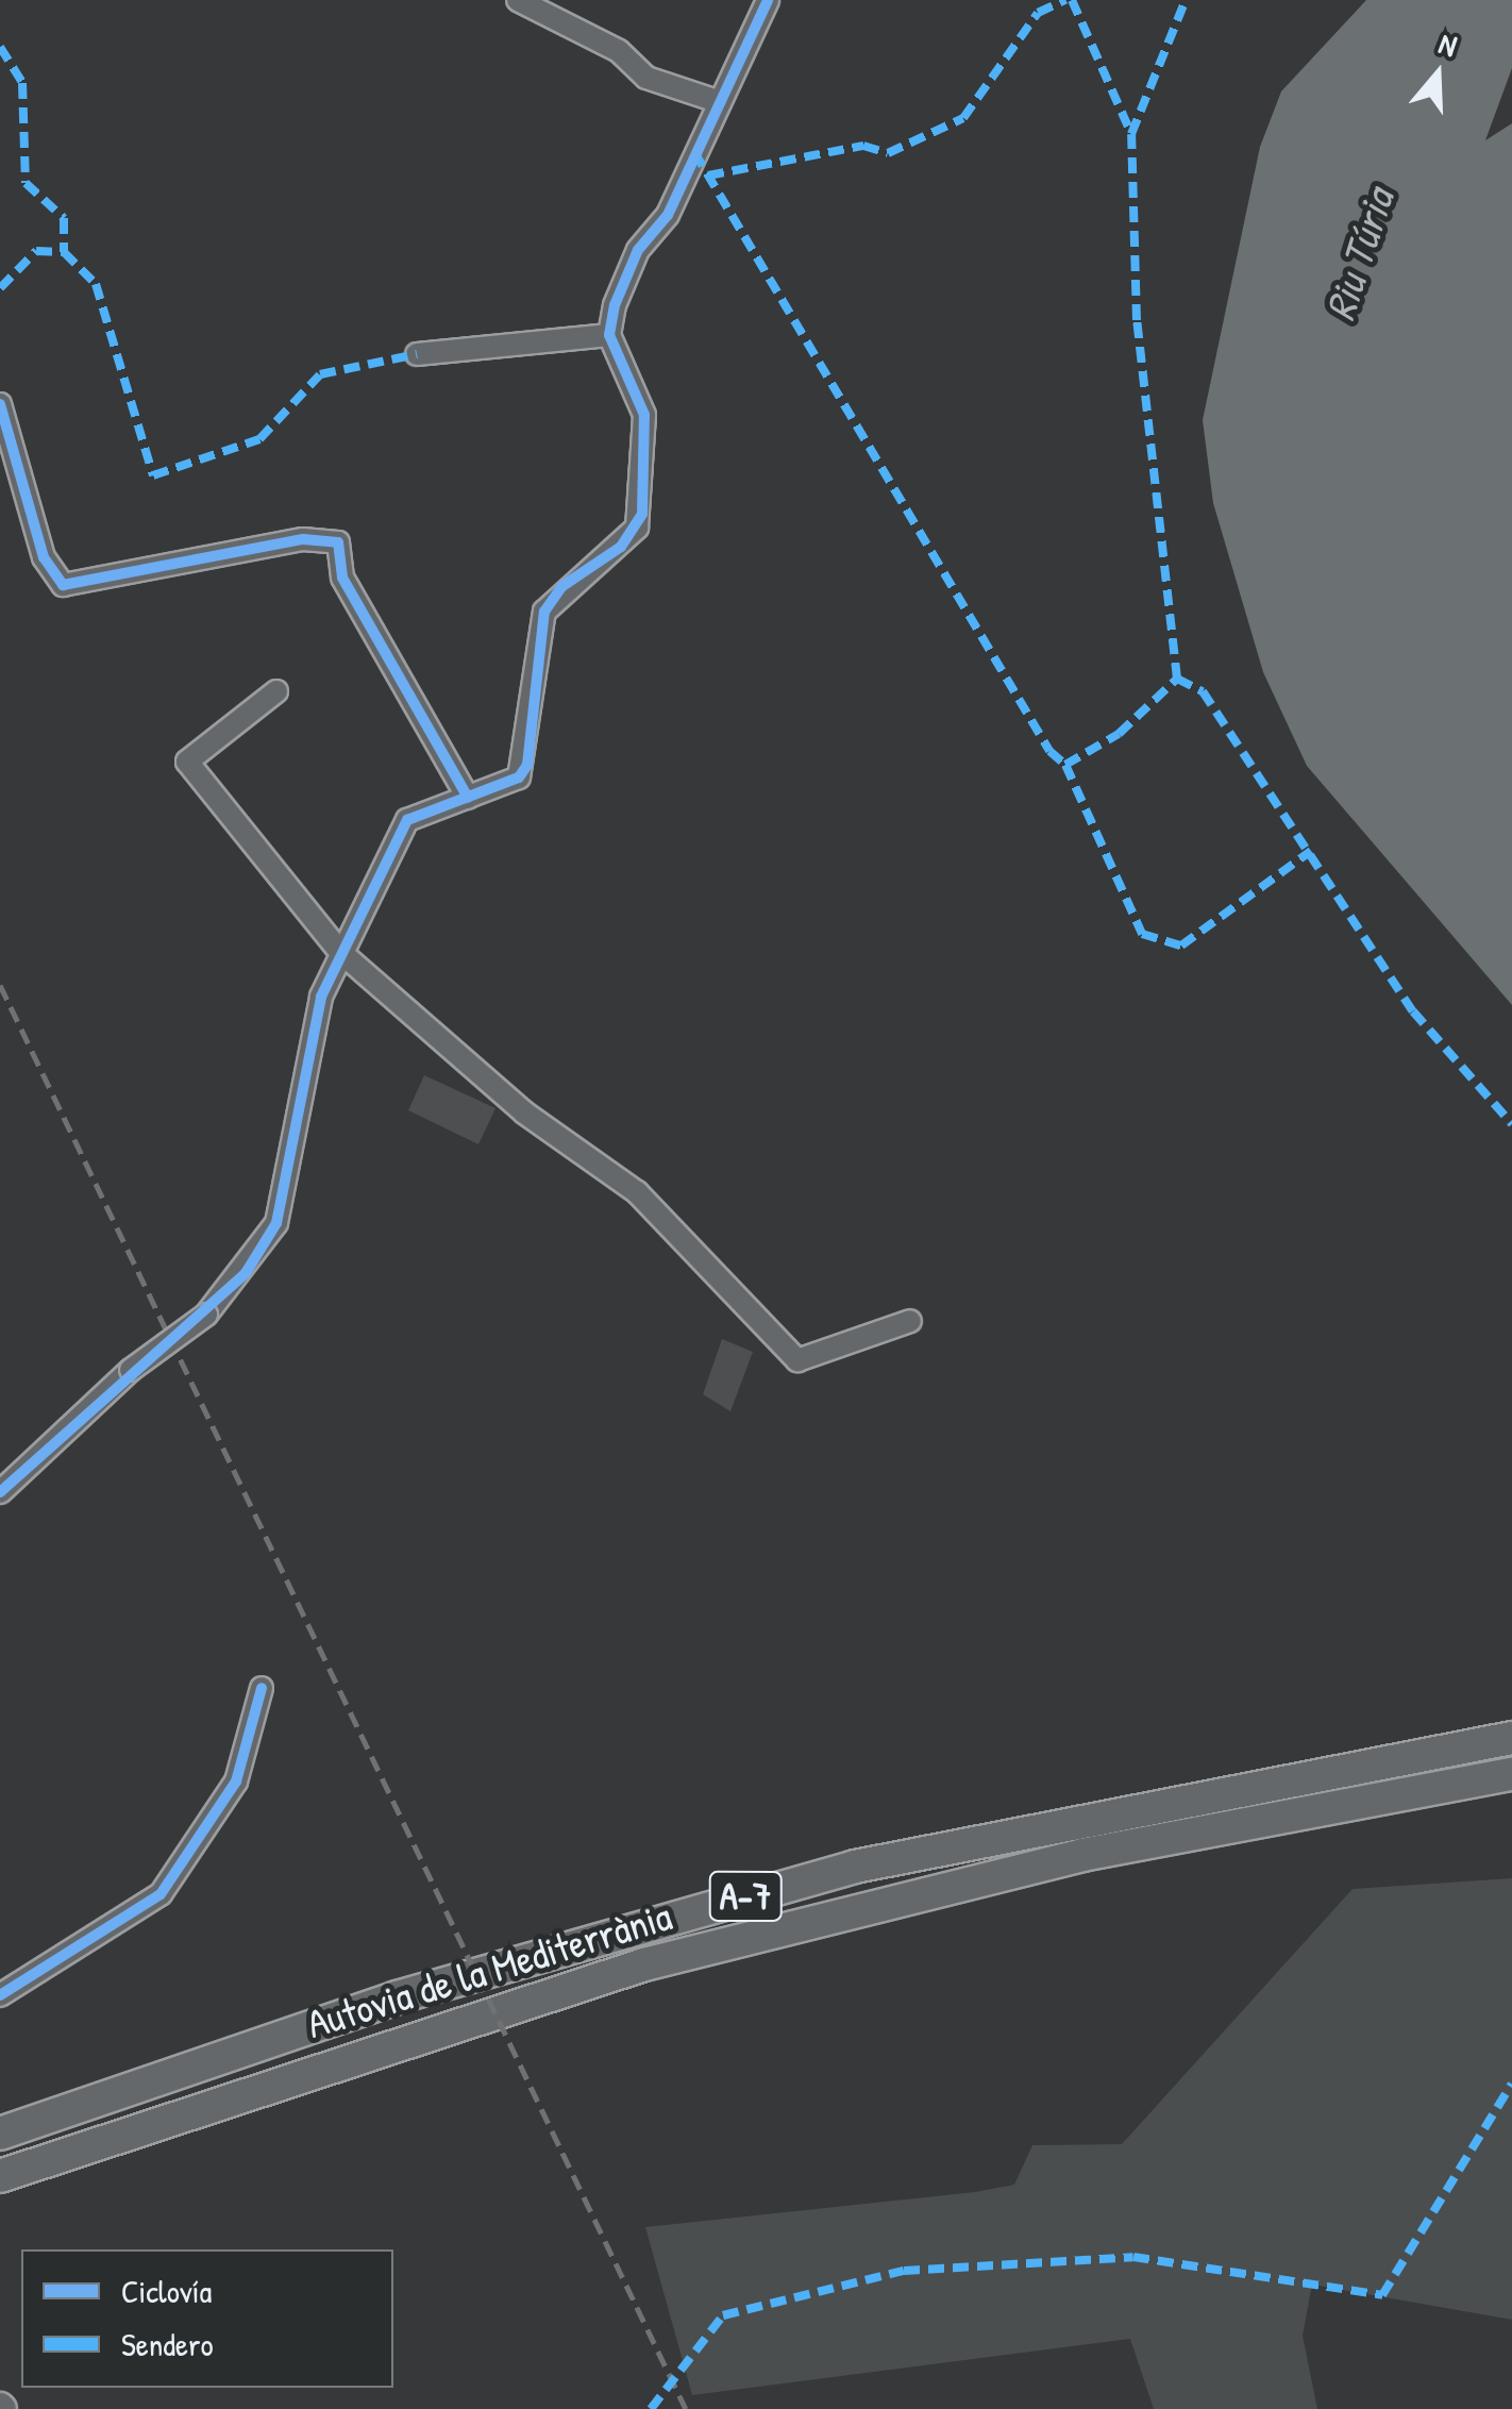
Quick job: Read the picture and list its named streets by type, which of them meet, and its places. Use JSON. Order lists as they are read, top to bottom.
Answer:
{
  "streets": {
    "highway": ["A-7", "Autovia de la Mediterrània"]
  },
  "water": ["Riu Túria"],
  "legend": ["Ciclovía", "Sendero"],
  "north": "top"
}
